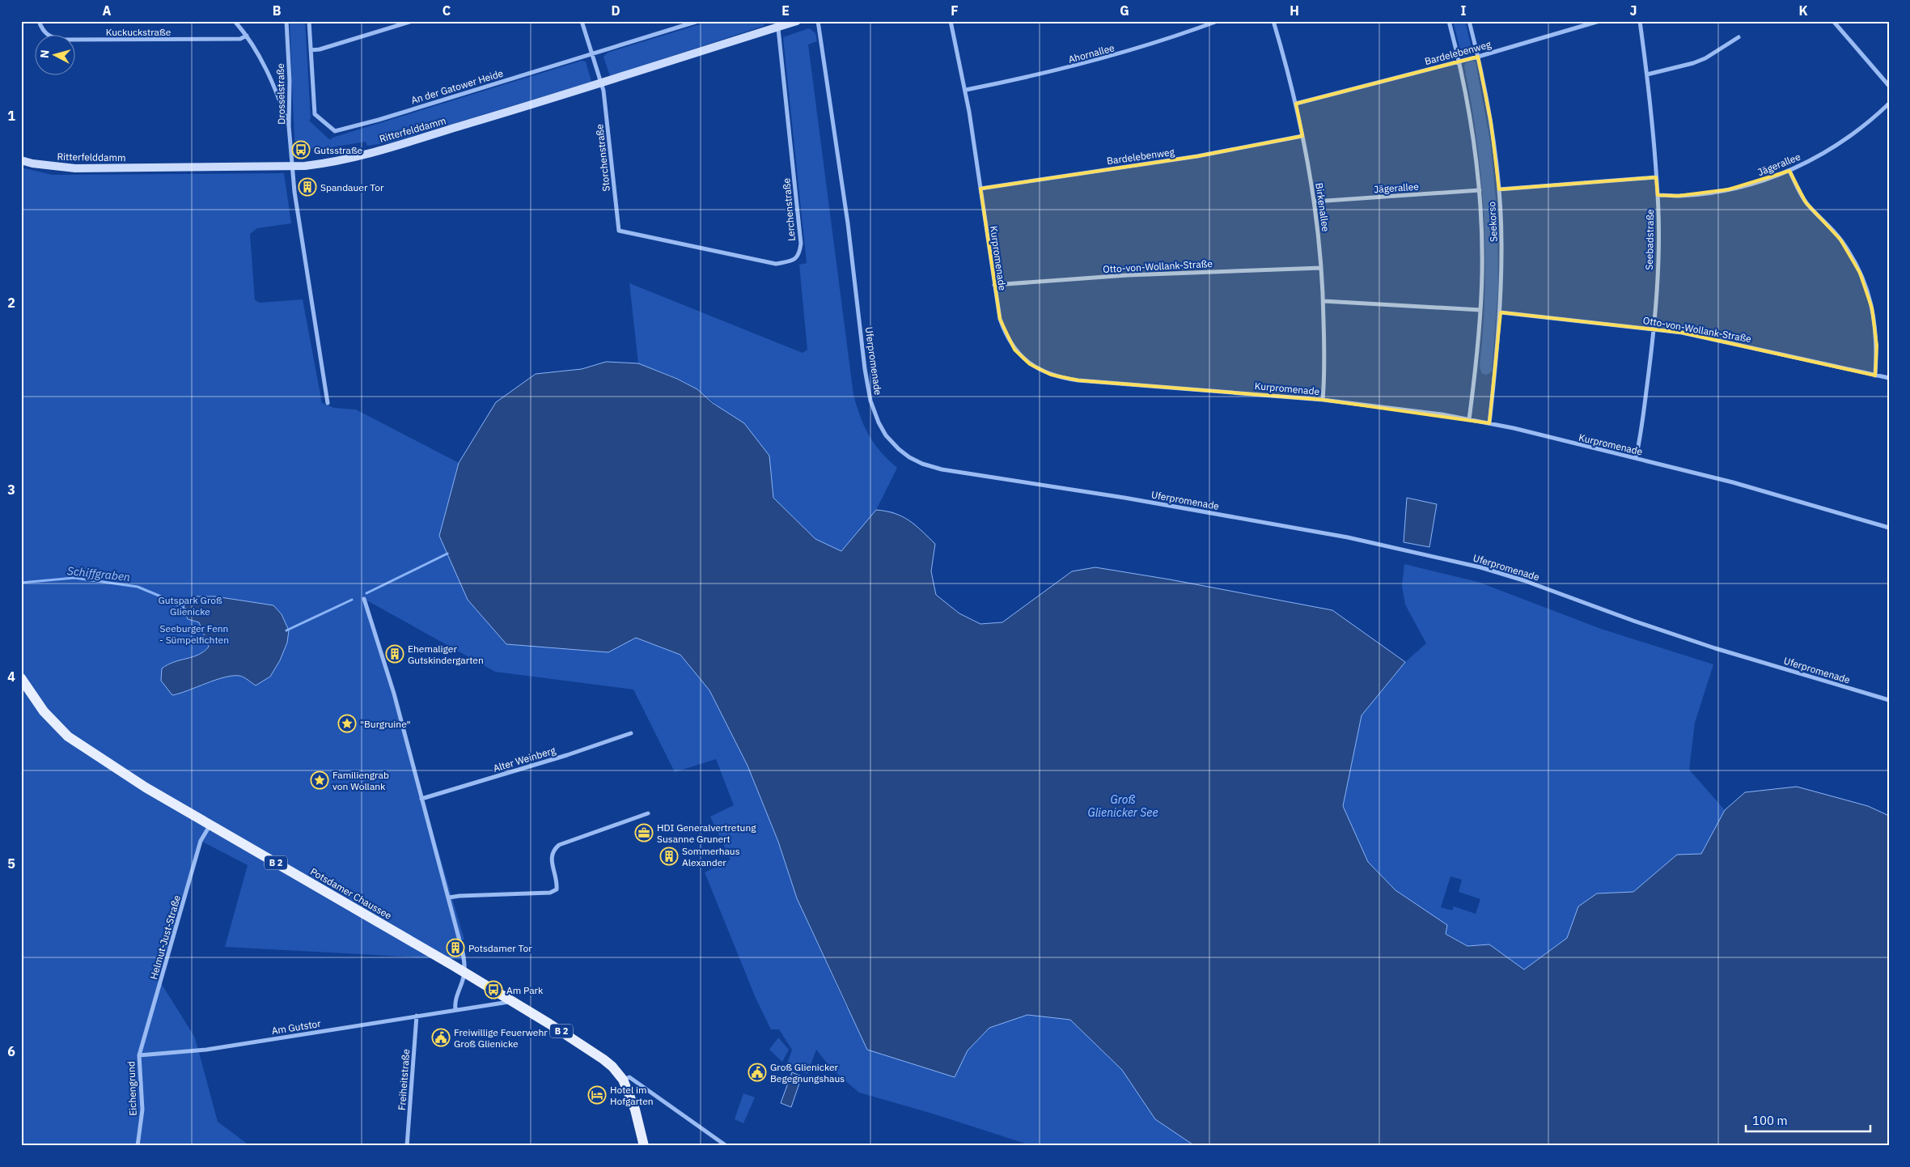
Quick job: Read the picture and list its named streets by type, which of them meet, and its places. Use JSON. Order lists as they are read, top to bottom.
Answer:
{
  "streets": {
    "main road": ["Ritterfelddamm", "B 2", "Potsdamer Chaussee"],
    "street": [
      "Kuckuckstraße",
      "Bardelebenweg",
      "Ahornallee",
      "An der Gatower Heide",
      "Drosselstraße",
      "Storchenstraße",
      "Jägerallee",
      "Birkenallee",
      "Lerchenstraße",
      "Seekorso",
      "Seebadstraße",
      "Kurpromenade",
      "Otto-von-Wollank-Straße",
      "Uferpromenade",
      "Alter Weinberg",
      "Helmut-Just-Straße",
      "Am Gutstor",
      "Freiheitstraße",
      "Eichengrund"
    ]
  },
  "crossings": [
    ["Bardelebenweg", "Birkenallee"],
    ["Bardelebenweg", "Seekorso"],
    ["Bardelebenweg", "Kurpromenade"],
    ["Ahornallee", "Kurpromenade"],
    ["An der Gatower Heide", "Storchenstraße"],
    ["Drosselstraße", "Ritterfelddamm"],
    ["Ritterfelddamm", "Storchenstraße"],
    ["Ritterfelddamm", "Lerchenstraße"],
    ["Storchenstraße", "Lerchenstraße"],
    ["Jägerallee", "Birkenallee"],
    ["Jägerallee", "Seekorso"],
    ["Jägerallee", "Seebadstraße"],
    ["Birkenallee", "Kurpromenade"],
    ["Birkenallee", "Otto-von-Wollank-Straße"],
    ["Seekorso", "Kurpromenade"],
    ["Seekorso", "Otto-von-Wollank-Straße"],
    ["Seebadstraße", "Kurpromenade"],
    ["Seebadstraße", "Otto-von-Wollank-Straße"],
    ["Kurpromenade", "Otto-von-Wollank-Straße"],
    ["Potsdamer Chaussee", "Helmut-Just-Straße"],
    ["Potsdamer Chaussee", "Am Gutstor"],
    ["Helmut-Just-Straße", "Am Gutstor"],
    ["Helmut-Just-Straße", "Eichengrund"],
    ["Am Gutstor", "Freiheitstraße"],
    ["Am Gutstor", "Eichengrund"]
  ],
  "water": ["Schiffgraben", "Groß Glienicker See"],
  "parks": ["Gutspark Groß Glienicke", "Seeburger Fenn - Sümpelfichten"],
  "places": {
    "bus stop": ["Gutsstraße", "Am Park"],
    "building": [
      "Spandauer Tor",
      "Ehemaliger Gutskindergarten",
      "Sommerhaus Alexander",
      "Potsdamer Tor"
    ],
    "place": ["\"Burgruine\"", "Familiengrab von Wollank"],
    "office": ["HDI Generalvertretung Susanne Grunert"],
    "public building": ["Freiwillige Feuerwehr Groß Glienicke", "Groß Glienicker Begegnungshaus"],
    "hotel": ["Hotel im Hofgarten"]
  },
  "scale_bar": "100 m",
  "north": "left",
  "grid": {
    "columns": [
      "A",
      "B",
      "C",
      "D",
      "E",
      "F",
      "G",
      "H",
      "I",
      "J",
      "K"
    ],
    "rows": [
      "1",
      "2",
      "3",
      "4",
      "5",
      "6"
    ]
  }
}
